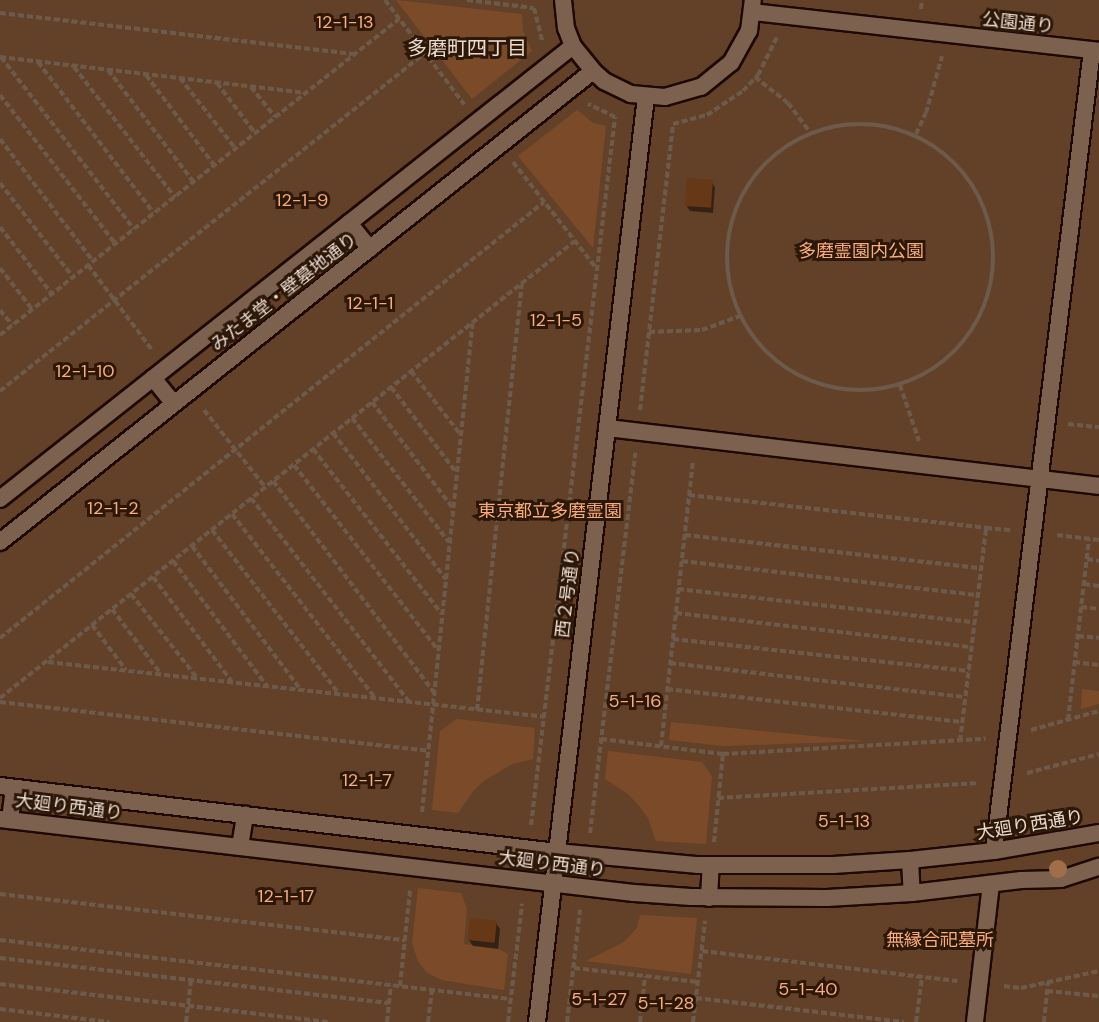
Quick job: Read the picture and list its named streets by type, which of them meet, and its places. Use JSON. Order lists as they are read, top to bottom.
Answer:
{
  "streets": {
    "lane": [
      "公園通り",
      "みたま堂・壁墓地通り",
      "西２号通り",
      "大廻り西通り"
    ]
  },
  "crossings": [
    ["西２号通り", "大廻り西通り"]
  ],
  "districts": ["多磨町四丁目"],
  "parks": [
    "12-1-13",
    "12-1-9",
    "多磨霊園内公園",
    "12-1-1",
    "12-1-5",
    "12-1-10",
    "12-1-2",
    "東京都立多磨霊園",
    "5-1-16",
    "12-1-7",
    "5-1-13",
    "12-1-17",
    "無縁合祀墓所",
    "5-1-40",
    "5-1-27",
    "5-1-28"
  ]
}
